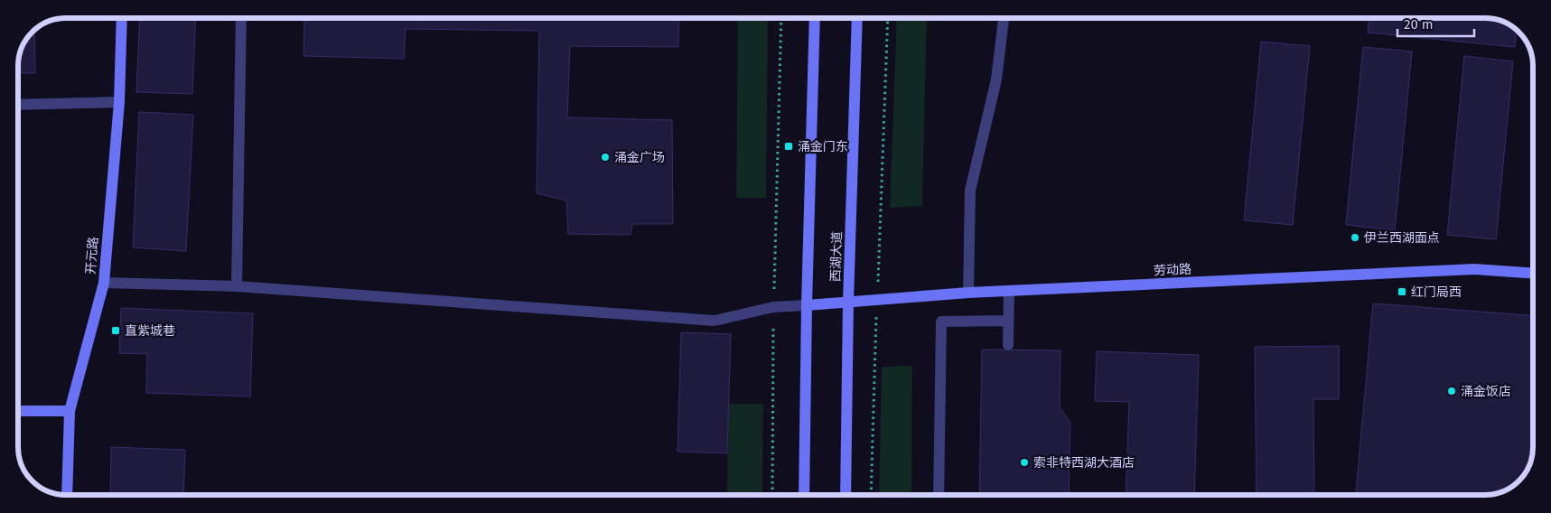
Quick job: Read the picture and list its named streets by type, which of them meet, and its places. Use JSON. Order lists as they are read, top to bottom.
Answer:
{
  "streets": {
    "street": ["开元路", "西湖大道", "劳动路"]
  },
  "crossings": [
    ["西湖大道", "劳动路"]
  ],
  "places": {
    "transit": ["涌金门东", "红门局西", "直紫城巷"],
    "other": [
      "涌金广场",
      "伊兰西湖面点",
      "涌金饭店",
      "索非特西湖大酒店"
    ]
  },
  "scale_bar": "20 m"
}
